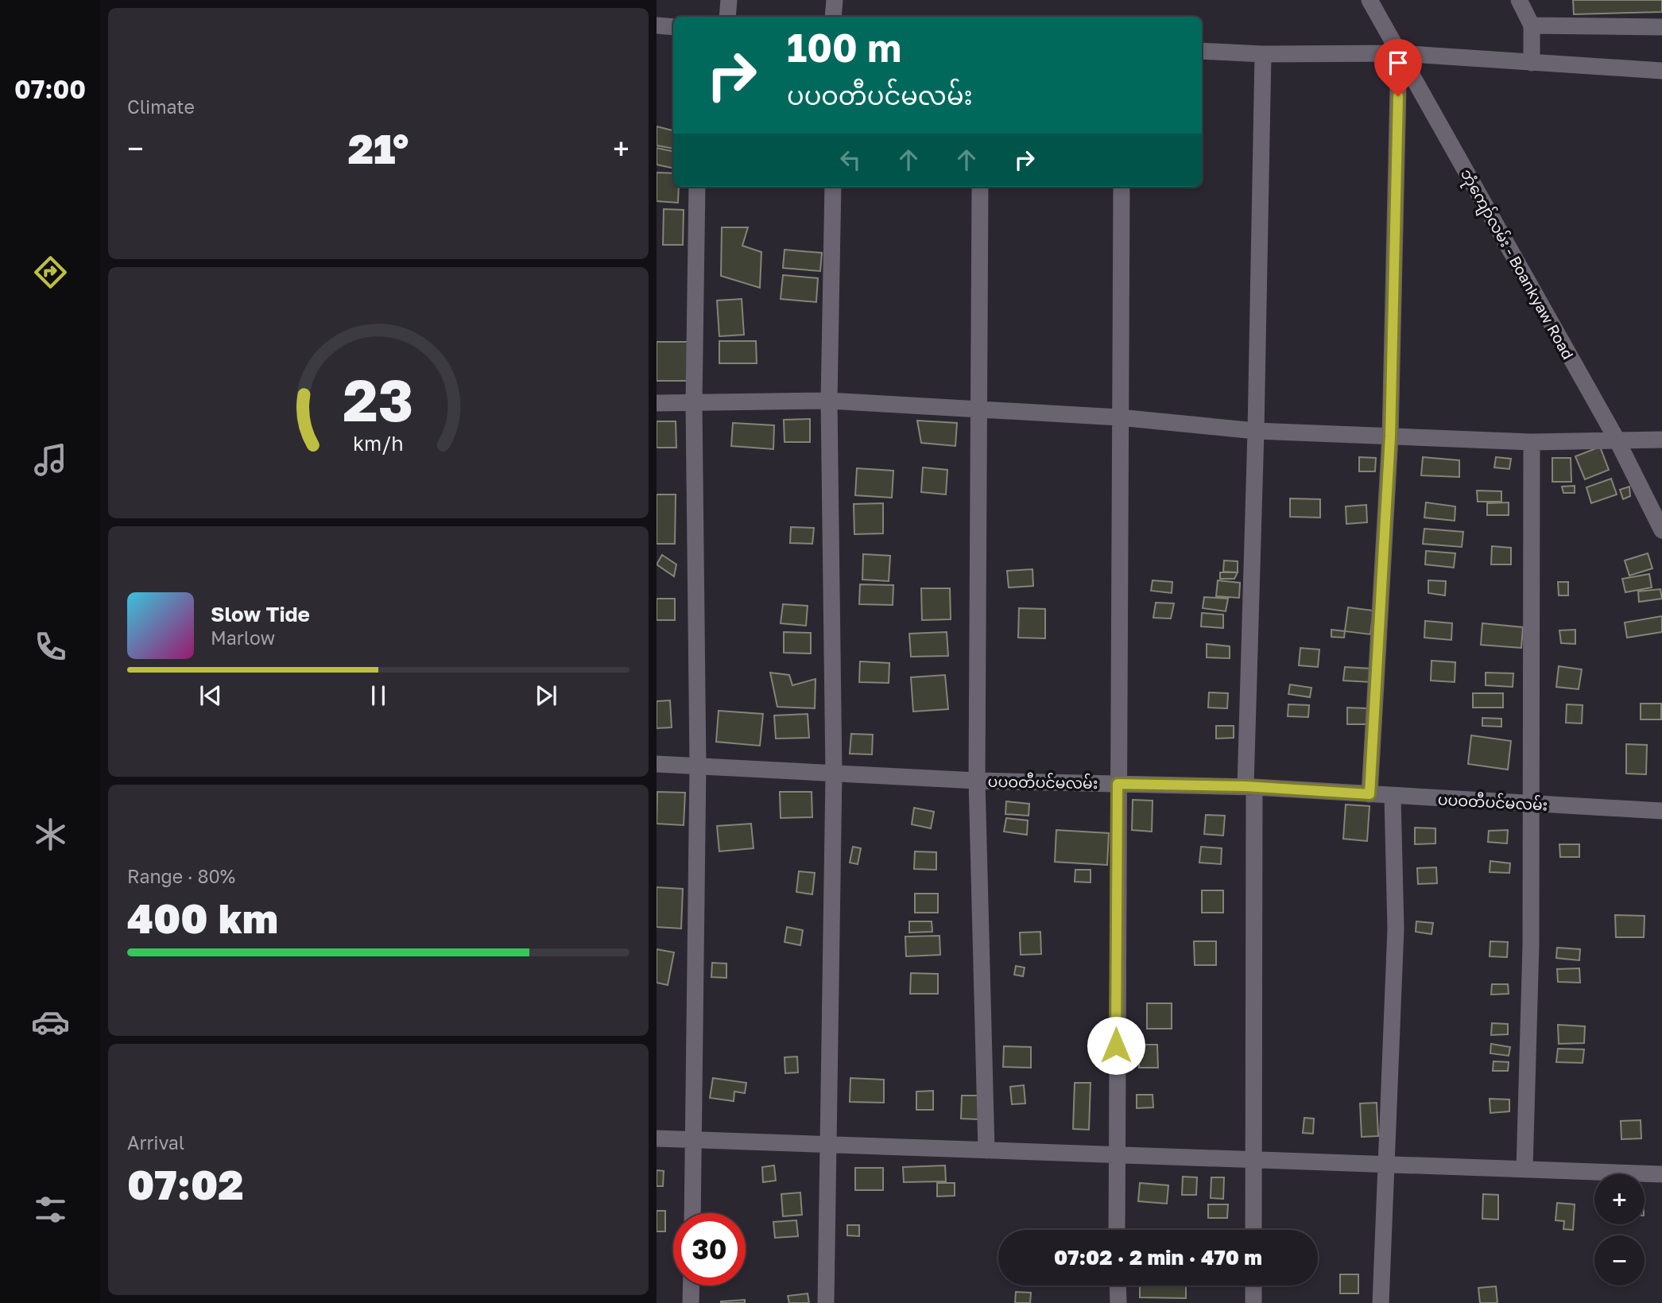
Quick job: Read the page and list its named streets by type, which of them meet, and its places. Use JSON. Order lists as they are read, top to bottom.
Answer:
{
  "streets": {
    "street": ["ဘုံကျော်လမ်း - Boankyaw Road", "ပပဝတီပင်မလမ်း"]
  },
  "page": {
    "tabs": "07:00",
    "tile": [
      "Climate",
      ["Range · 80%", "400 km"],
      ["Arrival", "07:02"]
    ],
    "turn": ["100 m", "ပပဝတီပင်မလမ်း"],
    "heat": ["−", "21°", "+"],
    "song": ["Slow Tide", "Marlow"],
    "map_buttons": ["+", "−"],
    "limit": "30",
    "trip": "07:02 · 2 min · 470 m",
    "gauge": ["23", "km/h"]
  }
}
